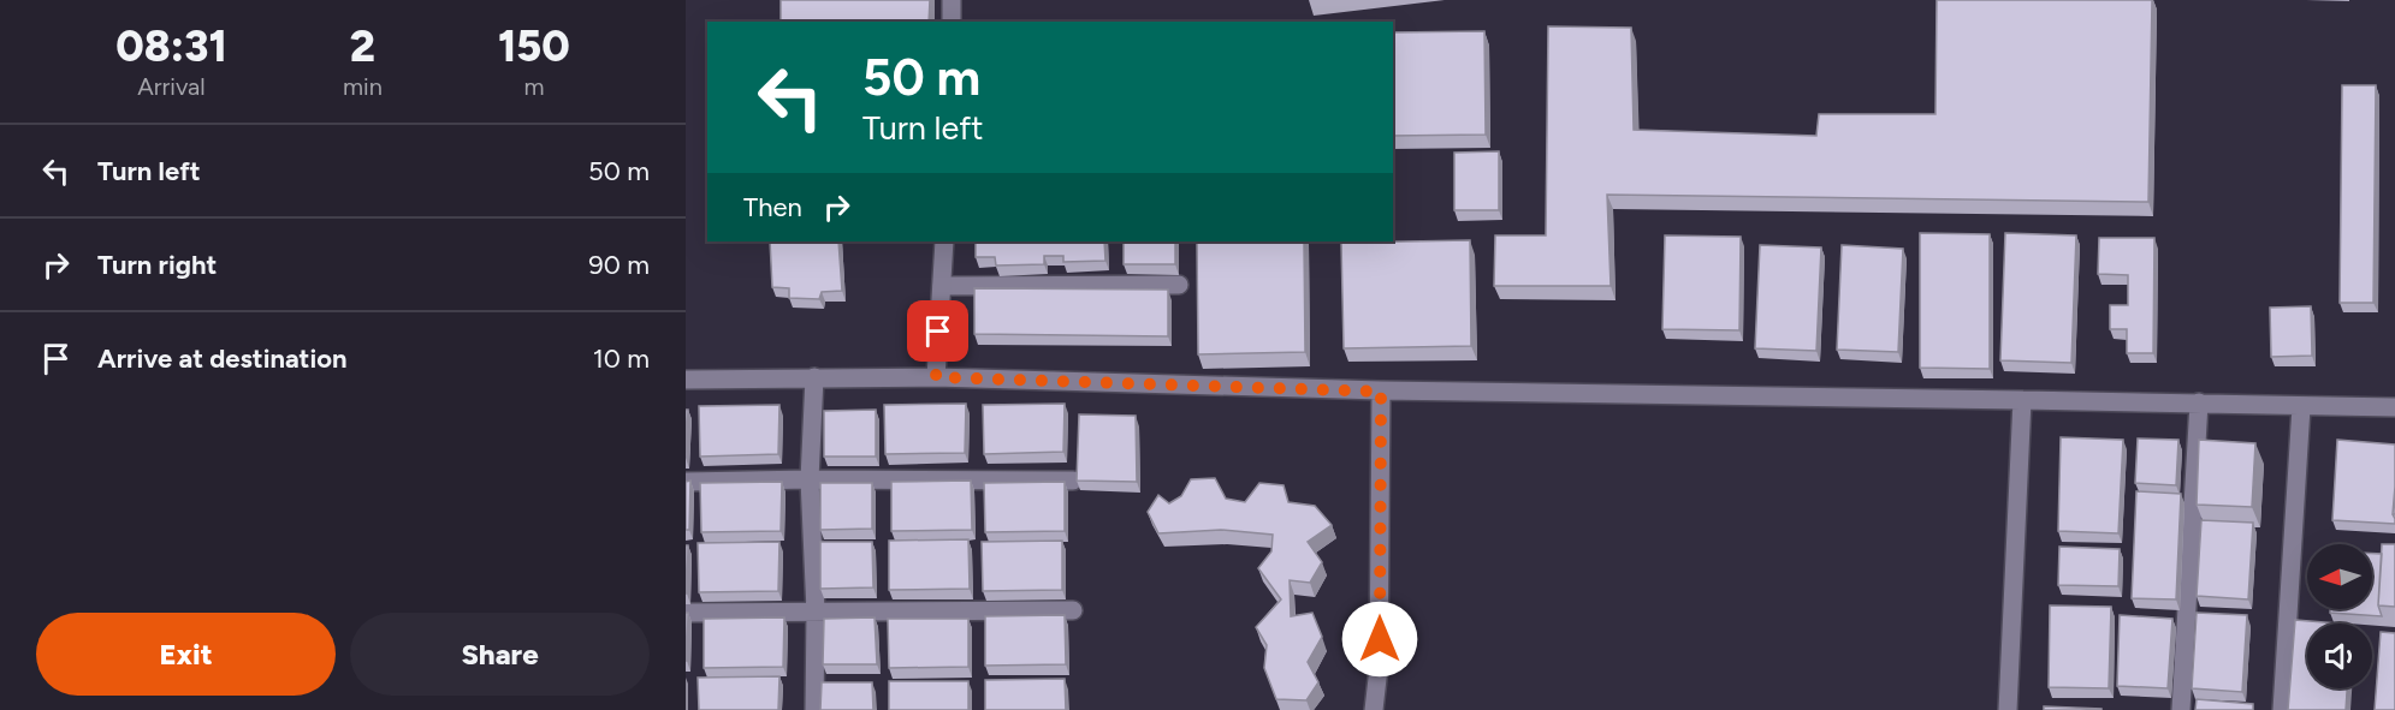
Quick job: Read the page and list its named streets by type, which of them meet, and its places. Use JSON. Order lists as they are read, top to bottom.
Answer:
{
  "north": "left",
  "page": {
    "eta": [
      "08:31",
      "Arrival",
      "2",
      "min",
      "150",
      "m"
    ],
    "turn": ["50 m", "Turn left"],
    "list": [
      {
        "name": "Turn left",
        "value": "50 m"
      },
      {
        "name": "Turn right",
        "value": "90 m"
      },
      {
        "name": "Arrive at destination",
        "value": "10 m"
      }
    ],
    "then": "Then",
    "buttons": ["Exit", "Share"]
  }
}
